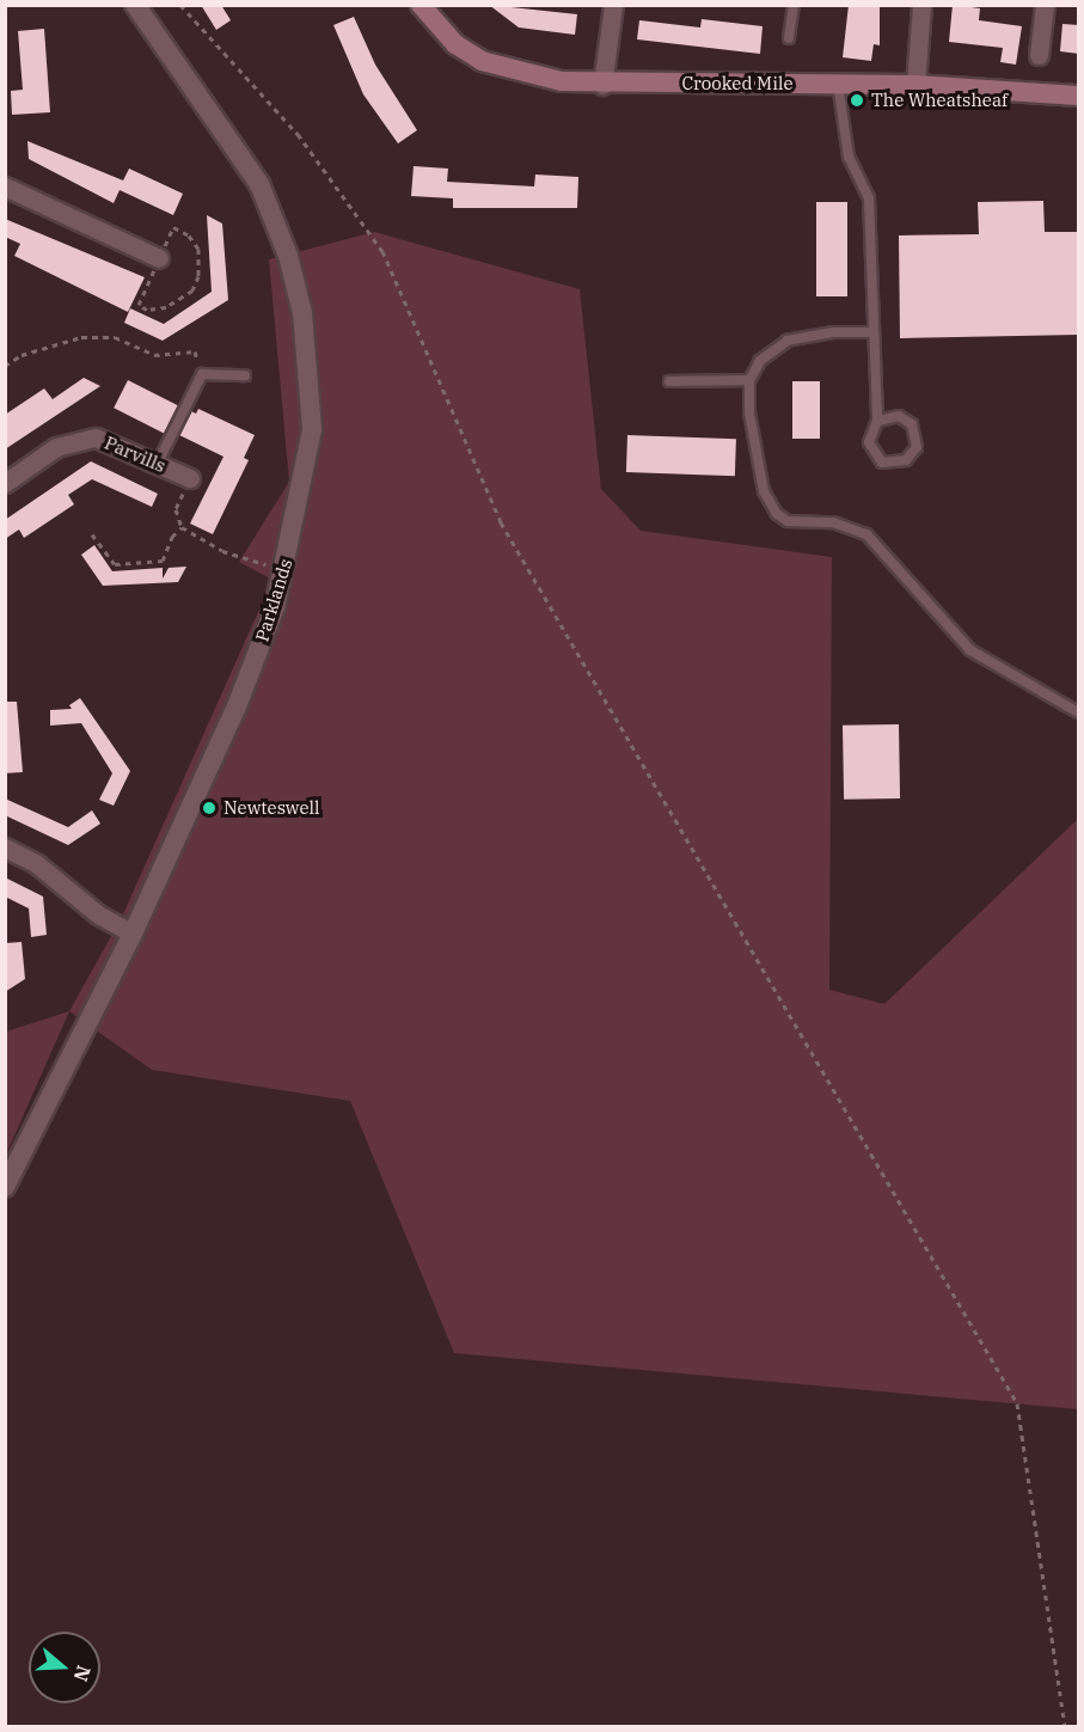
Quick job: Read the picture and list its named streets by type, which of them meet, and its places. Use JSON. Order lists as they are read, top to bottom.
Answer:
{
  "streets": {
    "main road": ["Crooked Mile"],
    "street": ["Parvills", "Parklands"]
  },
  "places": ["The Wheatsheaf", "Newteswell"],
  "north": "right"
}
